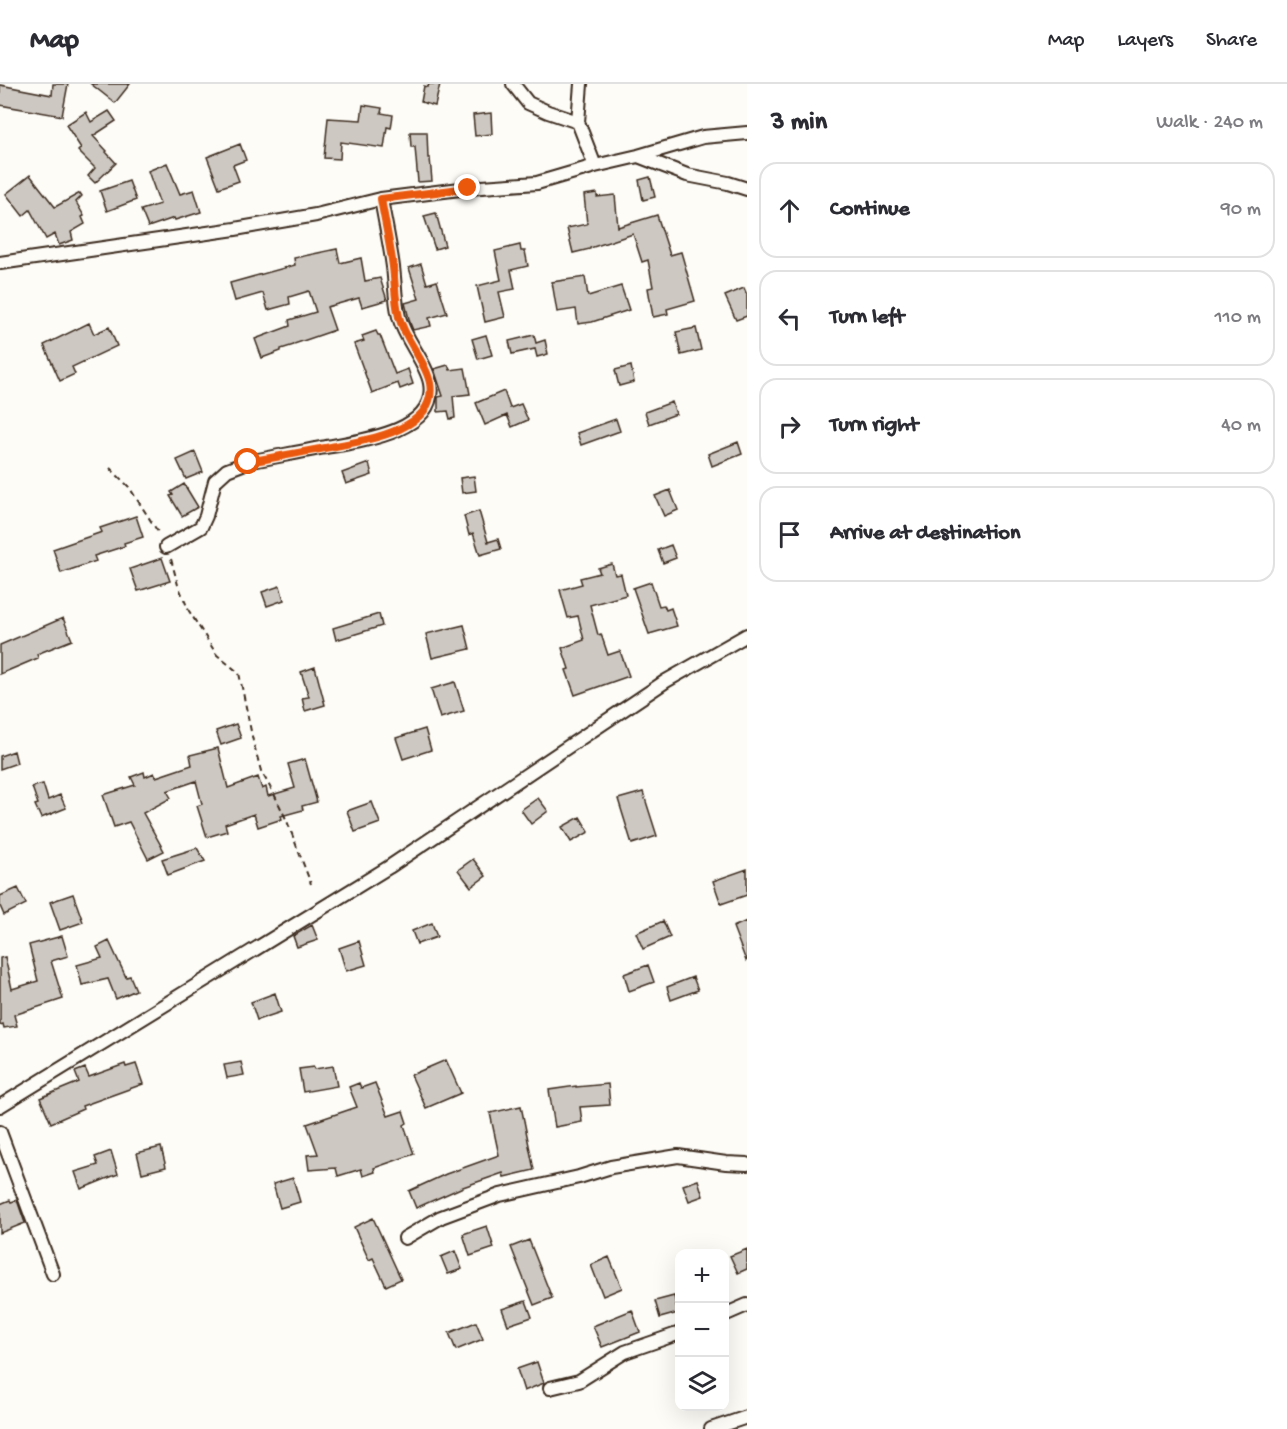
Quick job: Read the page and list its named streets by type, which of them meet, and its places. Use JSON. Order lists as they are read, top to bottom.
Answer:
{
  "page": {
    "header": "Map",
    "nav": ["Map", "Layers", "Share"],
    "heading": ["3 min", "Walk · 240 m"],
    "list": [
      ["Continue", "90 m"],
      ["Turn left", "110 m"],
      ["Turn right", "40 m"],
      "Arrive at destination"
    ],
    "map_buttons": ["+", "−"]
  }
}
